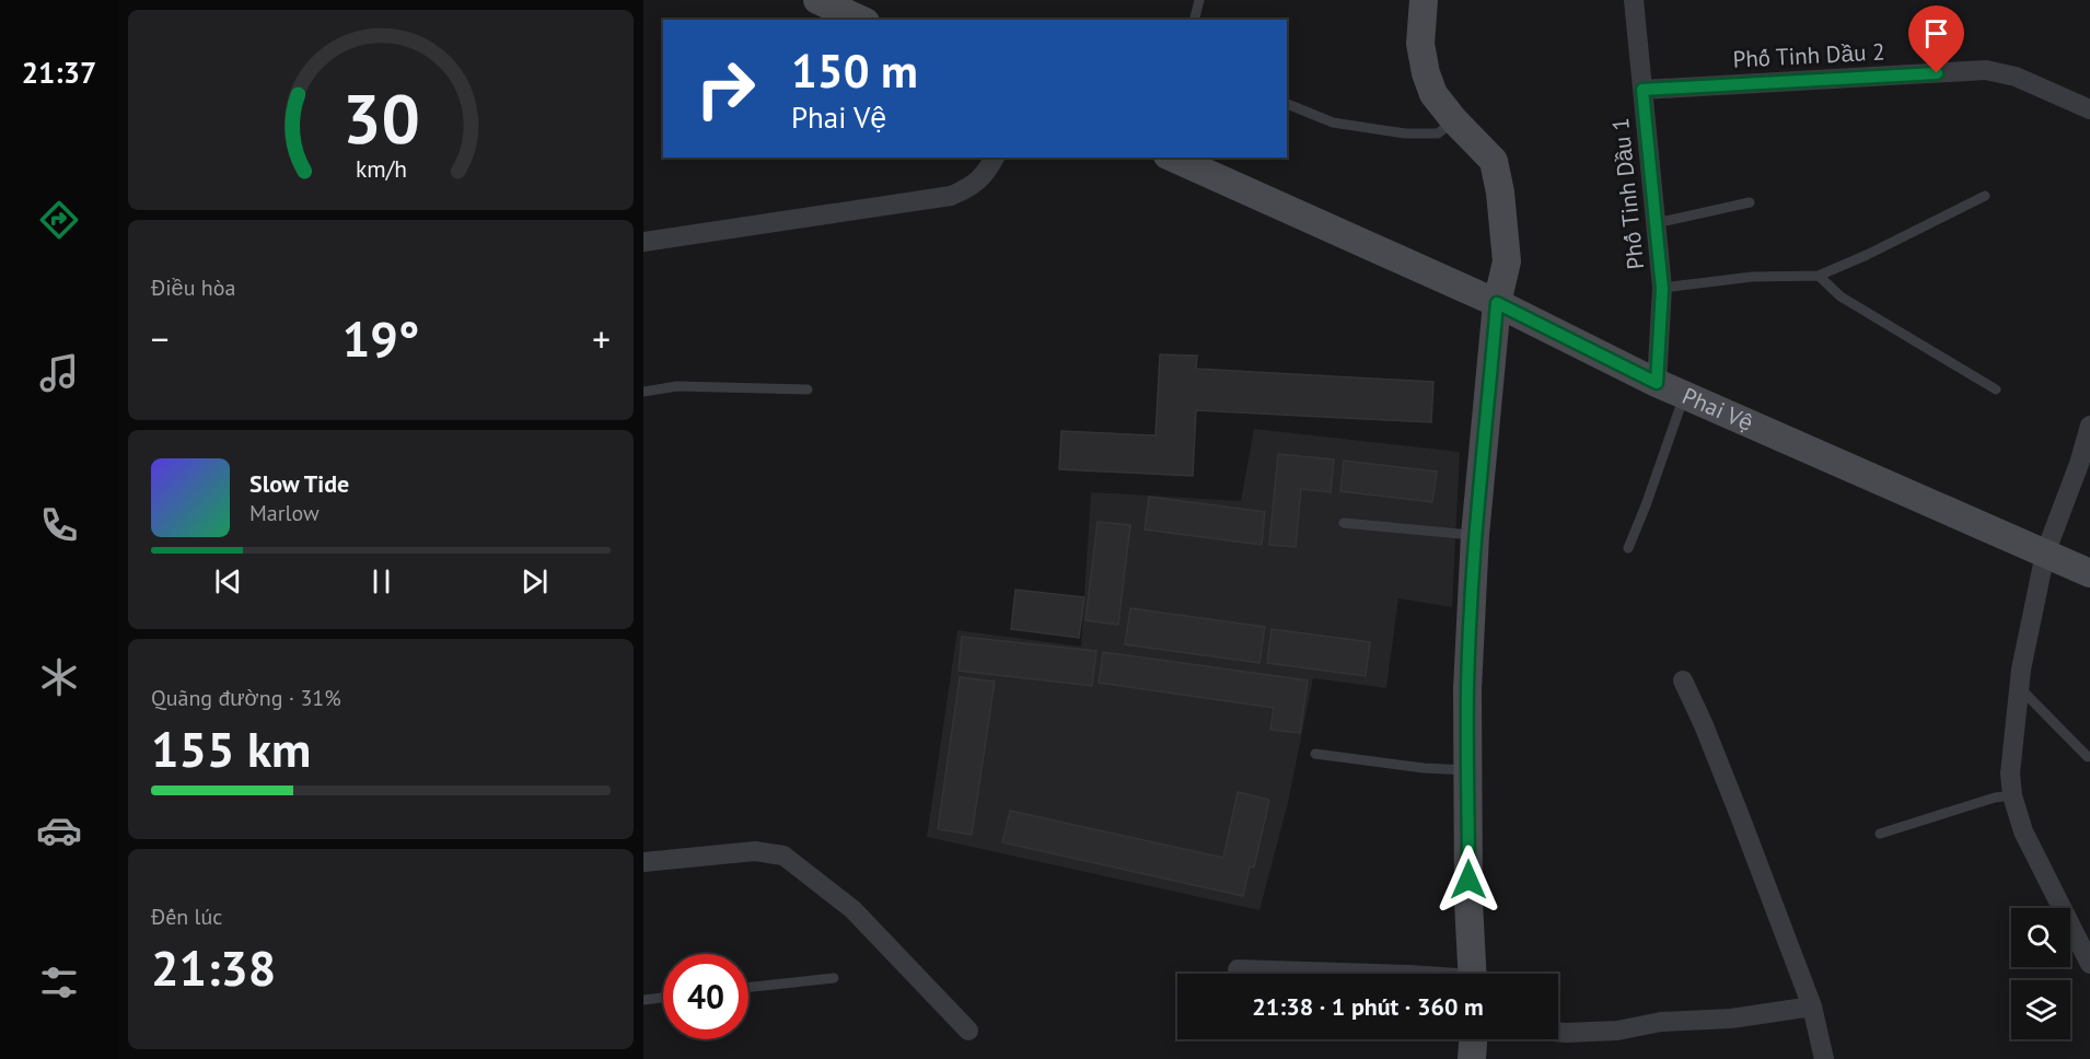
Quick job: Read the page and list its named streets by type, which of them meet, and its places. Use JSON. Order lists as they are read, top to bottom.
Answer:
{
  "streets": {
    "street": ["Phố Tinh Dầu 2", "Phố Tinh Dầu 1", "Phai Vệ"]
  },
  "crossings": [
    ["Phố Tinh Dầu 2", "Phố Tinh Dầu 1"],
    ["Phố Tinh Dầu 1", "Phai Vệ"]
  ],
  "page": {
    "tabs": "21:37",
    "turn": ["150 m", "Phai Vệ"],
    "tile": [
      "Điều hòa",
      ["Quãng đường · 31%", "155 km"],
      ["Đến lúc", "21:38"]
    ],
    "heat": ["−", "19°", "+"],
    "song": ["Slow Tide", "Marlow"],
    "limit": "40",
    "trip": "21:38 · 1 phút · 360 m",
    "gauge": ["30", "km/h"]
  }
}
